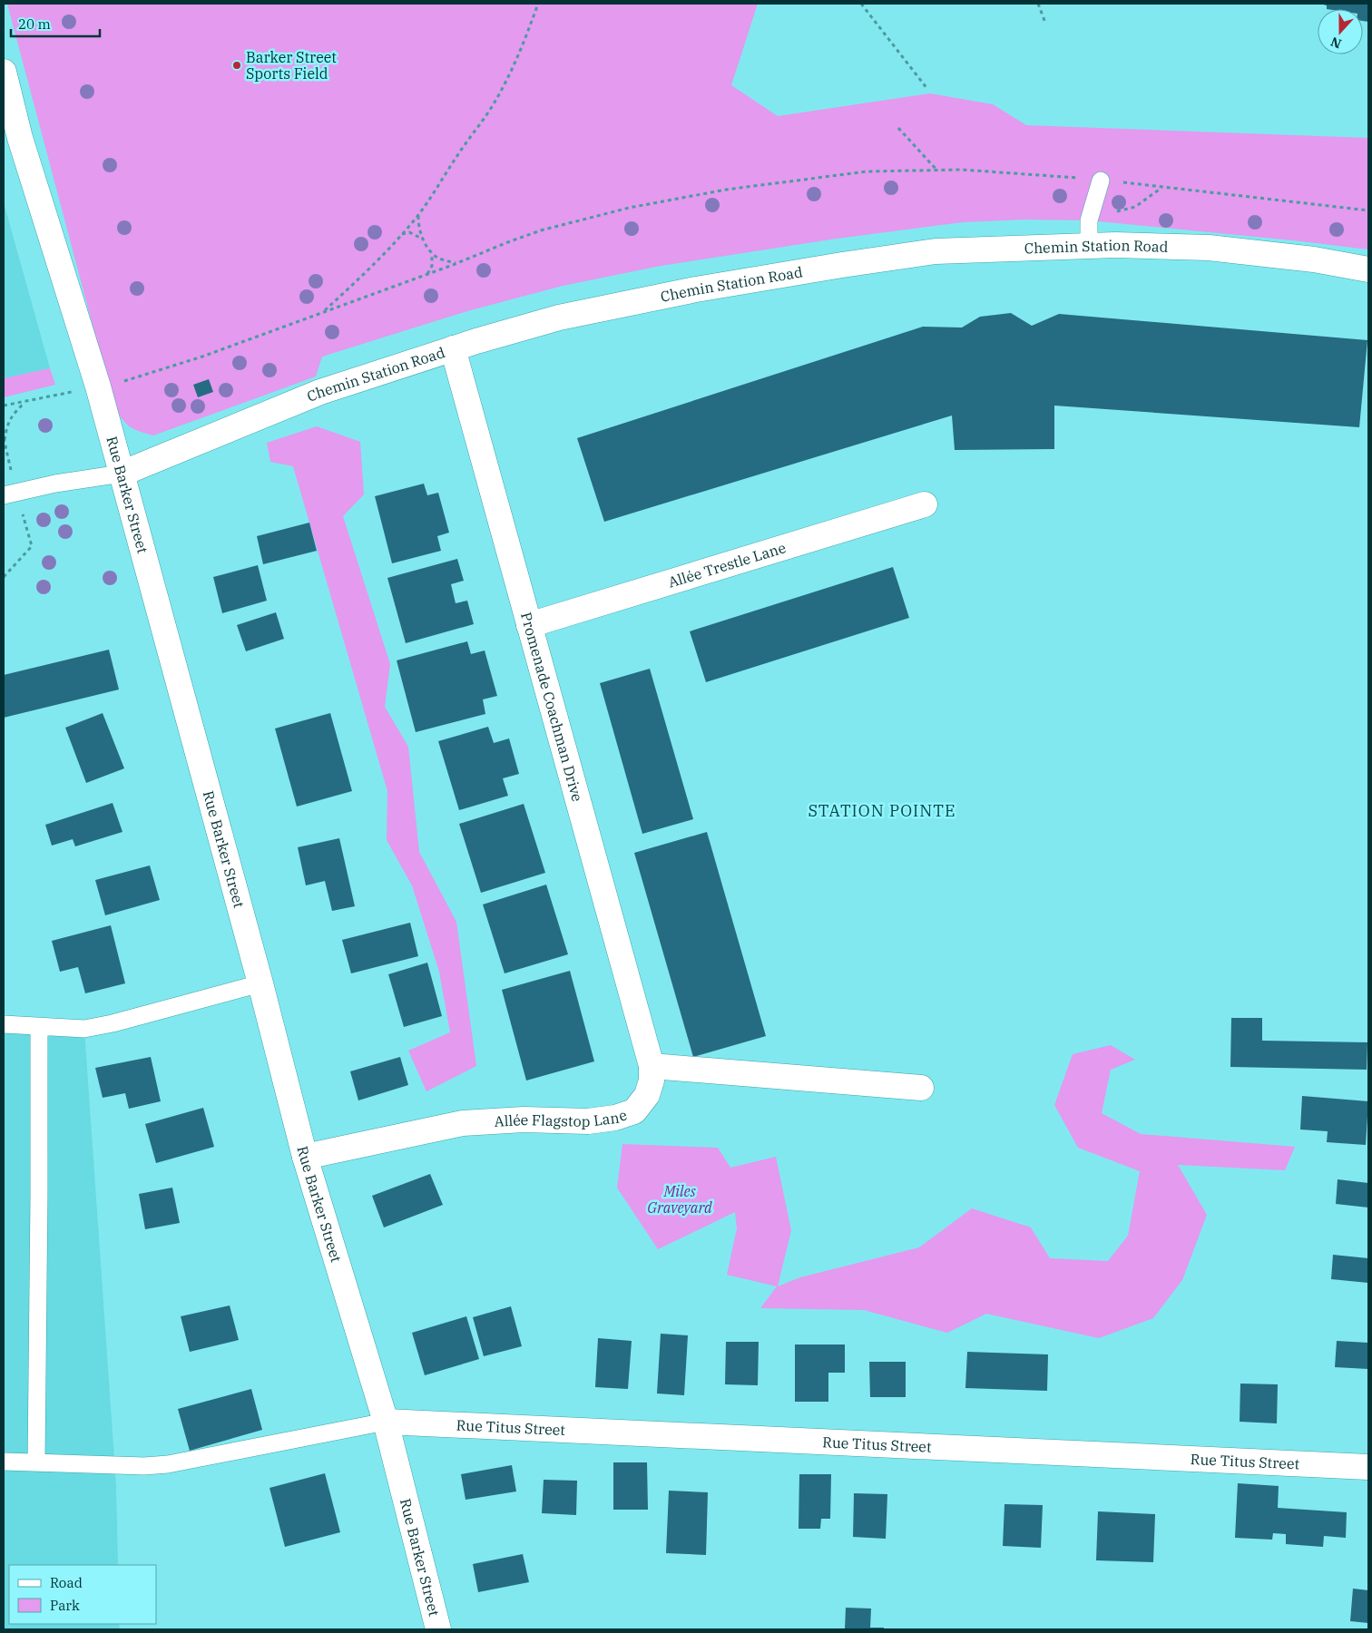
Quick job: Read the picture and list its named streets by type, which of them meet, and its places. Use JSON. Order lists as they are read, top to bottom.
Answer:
{
  "streets": {
    "street": [
      "Chemin Station Road",
      "Rue Barker Street",
      "Allée Trestle Lane",
      "Promenade Coachman Drive",
      "Allée Flagstop Lane",
      "Rue Titus Street"
    ]
  },
  "crossings": [
    ["Chemin Station Road", "Rue Barker Street"],
    ["Chemin Station Road", "Promenade Coachman Drive"],
    ["Rue Barker Street", "Allée Flagstop Lane"],
    ["Rue Barker Street", "Rue Titus Street"],
    ["Allée Trestle Lane", "Promenade Coachman Drive"],
    ["Promenade Coachman Drive", "Allée Flagstop Lane"]
  ],
  "districts": ["STATION POINTE"],
  "parks": ["Miles Graveyard"],
  "places": ["Barker Street Sports Field"],
  "legend": ["Road", "Park"],
  "scale_bar": "20 m",
  "north": "bottom"
}
